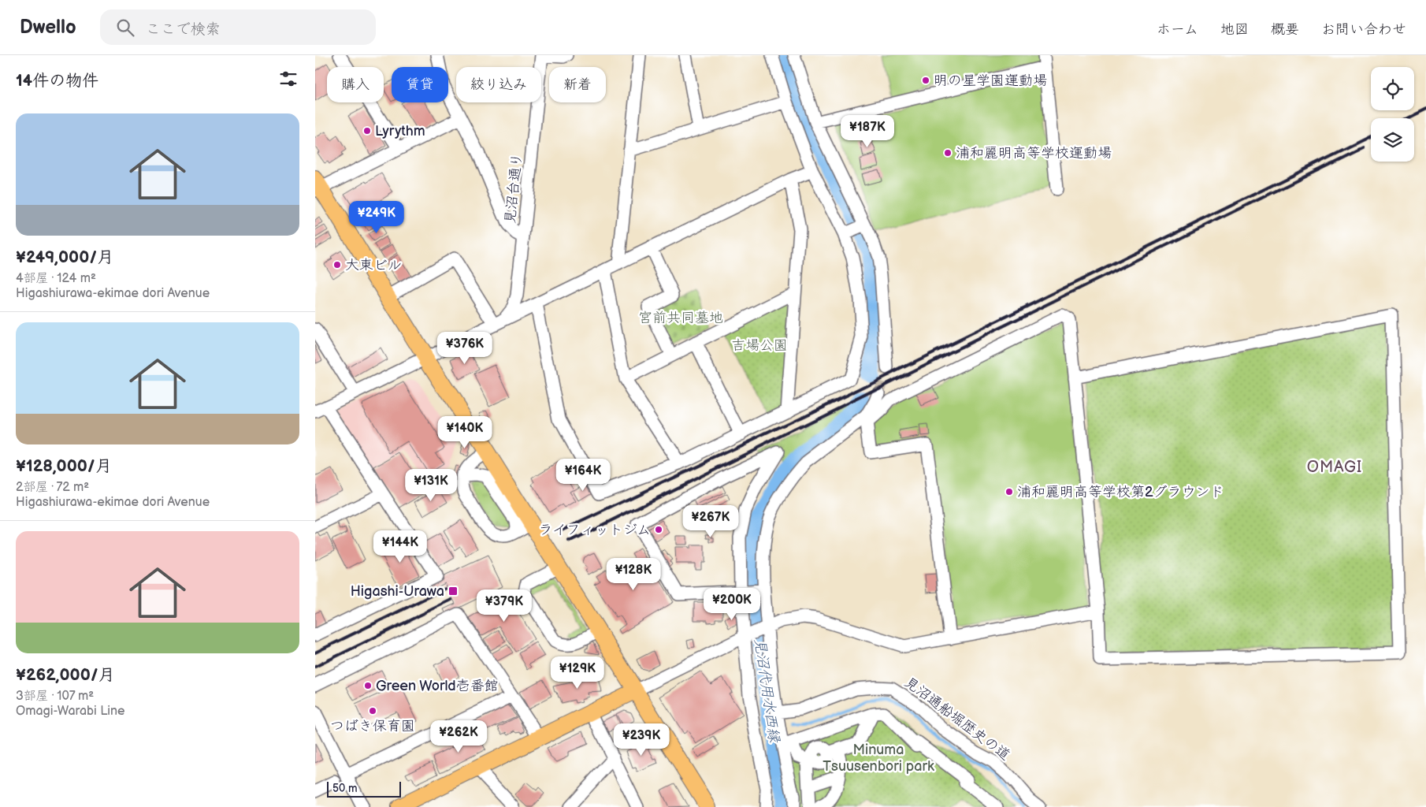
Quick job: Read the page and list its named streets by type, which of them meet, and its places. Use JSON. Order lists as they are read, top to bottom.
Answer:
{
  "streets": {
    "street": ["見沼台通り", "見沼通船堀歴史の道"]
  },
  "districts": ["OMAGI"],
  "water": ["見沼代用水西縁"],
  "parks": ["宮前共同墓地", "吉場公園", "Minuma Tsuusenbori park"],
  "places": {
    "other": [
      "明の星学園運動場",
      "Lyrythm",
      "浦和麗明高等学校運動場",
      "大東ビル",
      "浦和麗明高等学校第2グラウンド",
      "ライフィットジム",
      "Green World壱番館",
      "つばき保育園"
    ],
    "transit": ["Higashi-Urawa"]
  },
  "scale_bar": "50 m",
  "page": {
    "header": "Dwello",
    "search": "ここで検索",
    "nav": [
      "ホーム",
      "地図",
      "概要",
      "お問い合わせ"
    ],
    "heading": "14件の物件",
    "chip": [
      "購入",
      "賃貸",
      "絞り込み",
      "新着"
    ],
    "list": [
      {
        "name": "¥249,000/月",
        "note": "4部屋 · 124 m² · Higashiurawa-ekimae dori Avenue"
      },
      {
        "name": "¥128,000/月",
        "note": "2部屋 · 72 m² · Higashiurawa-ekimae dori Avenue"
      },
      {
        "name": "¥262,000/月",
        "note": "3部屋 · 107 m² · Omagi-Warabi Line"
      }
    ],
    "price": [
      "¥187K",
      "¥249K",
      "¥376K",
      "¥140K",
      "¥164K",
      "¥131K",
      "¥267K",
      "¥144K",
      "¥128K",
      "¥200K",
      "¥379K",
      "¥129K",
      "¥262K",
      "¥239K"
    ],
    "scale": "50 m"
  }
}
